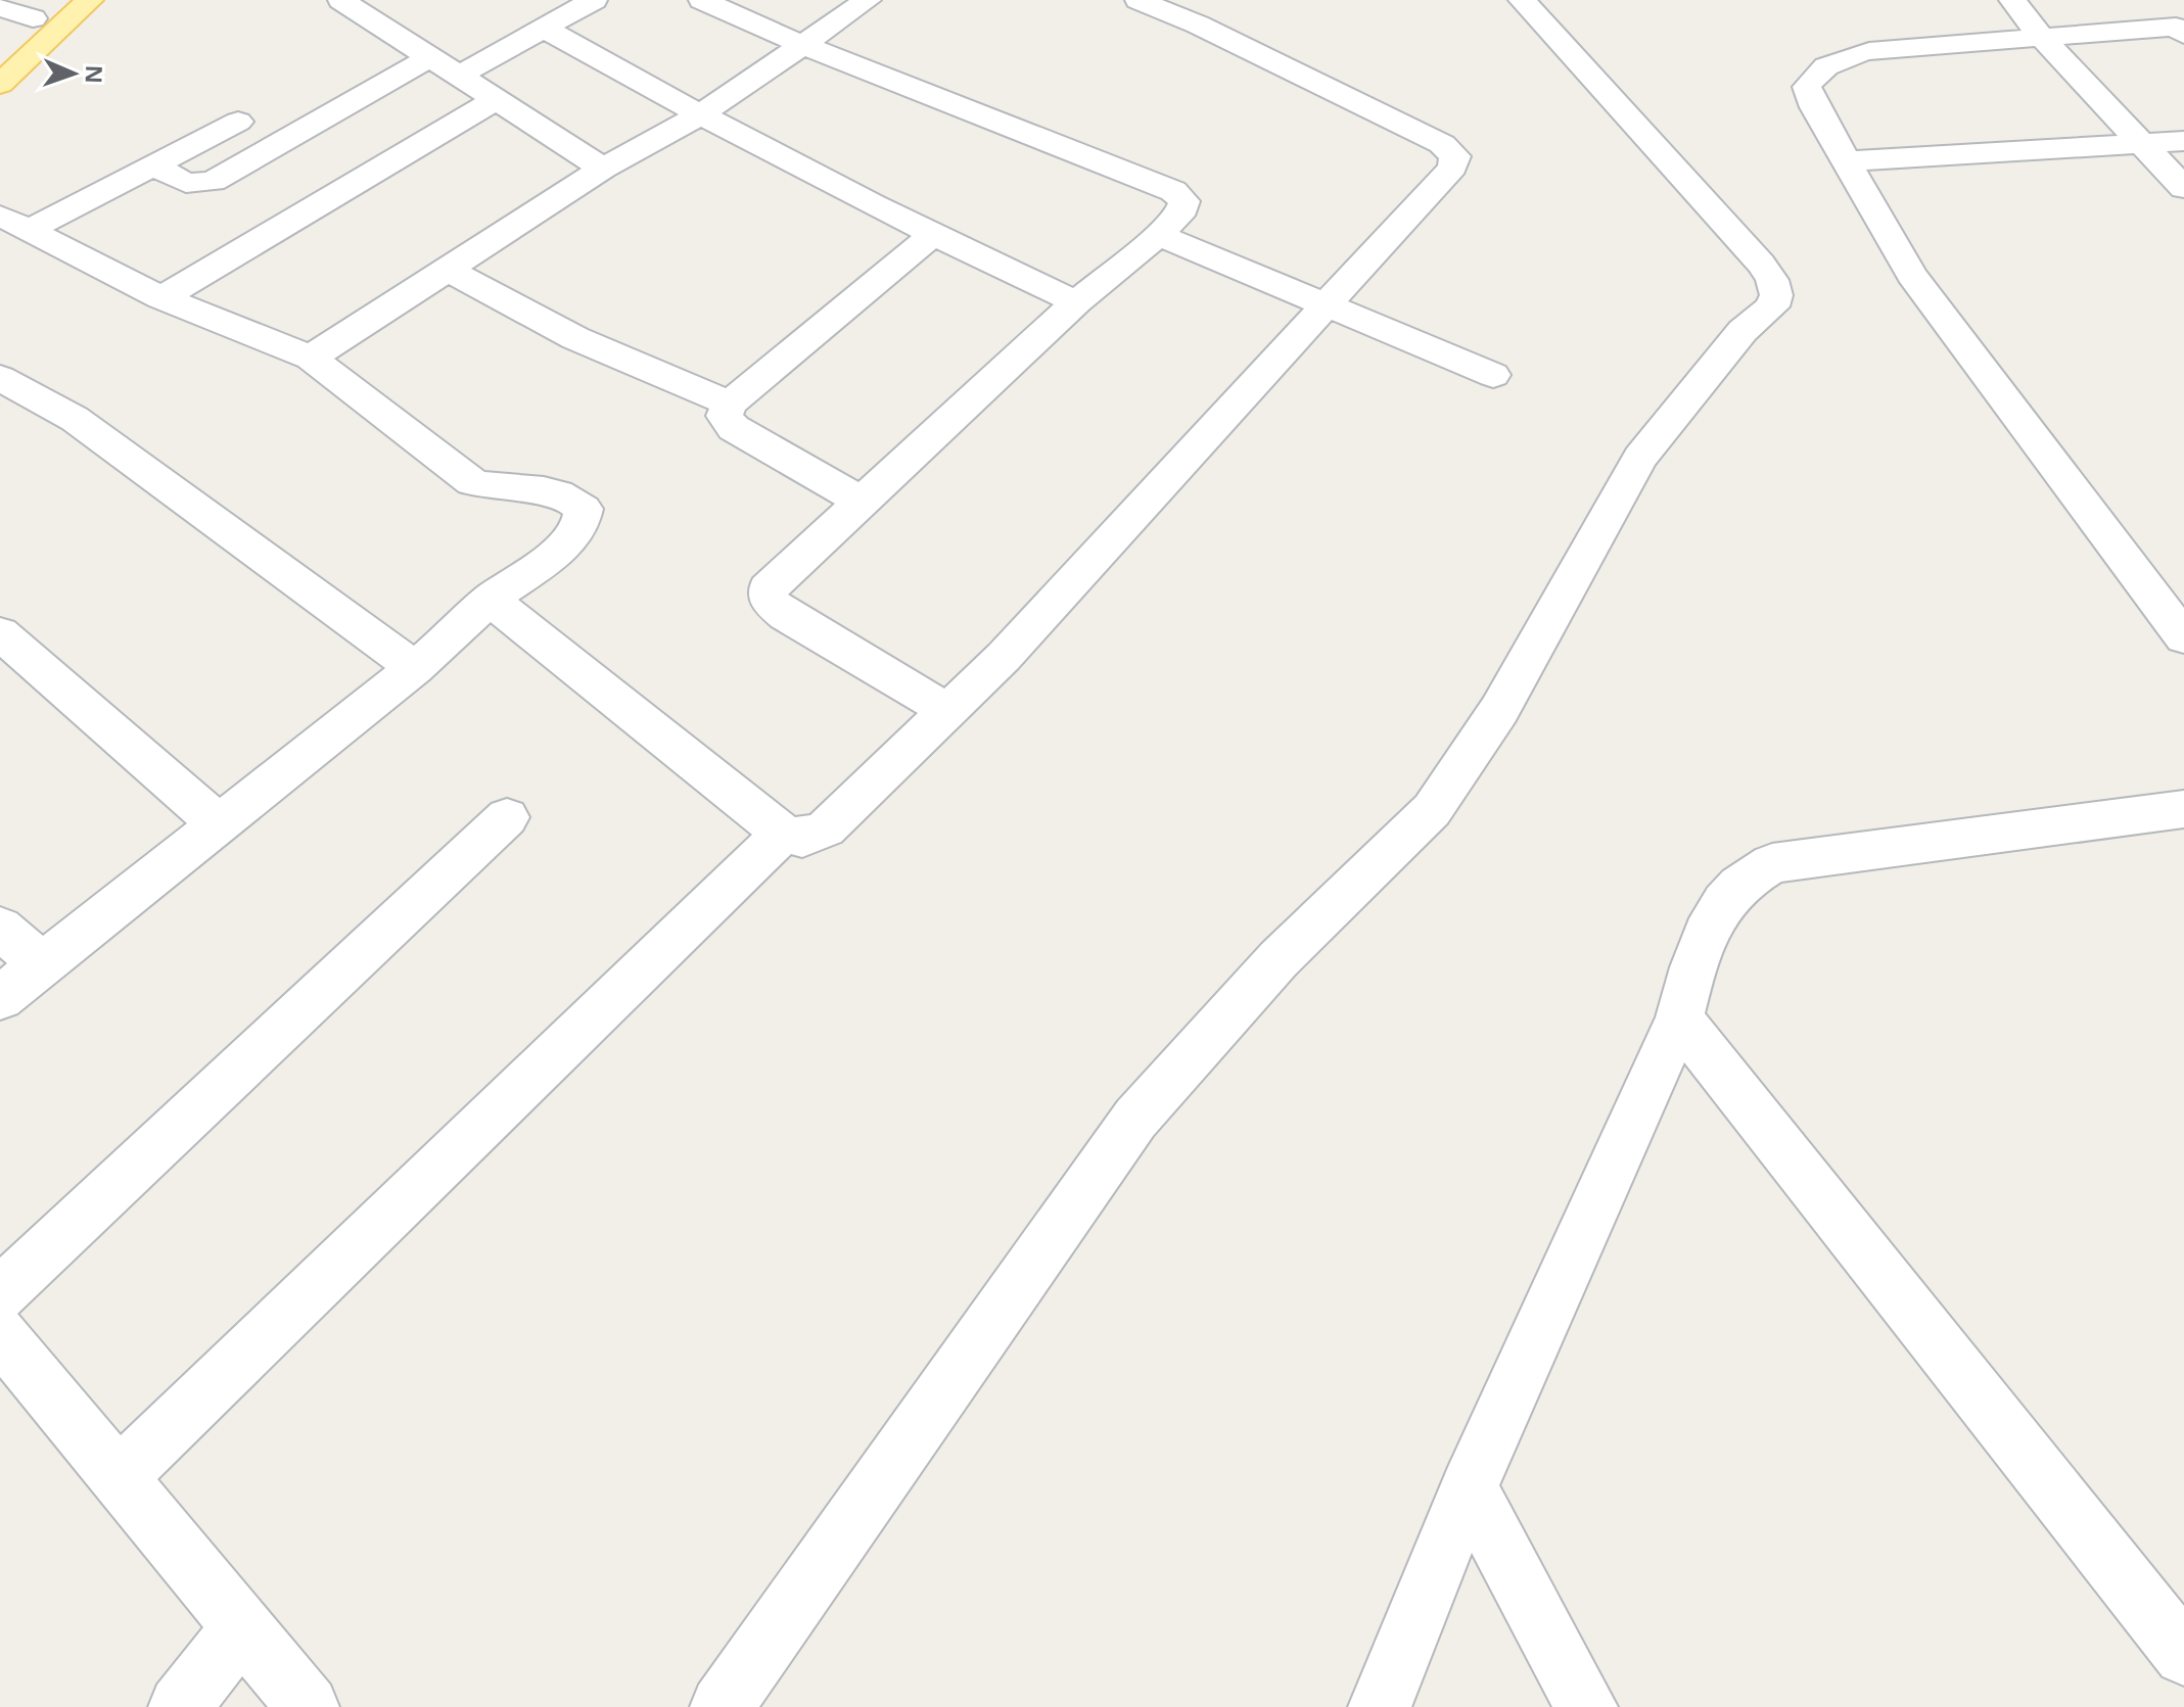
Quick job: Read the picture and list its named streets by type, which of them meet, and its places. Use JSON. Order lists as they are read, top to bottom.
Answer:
{
  "north": "right"
}
